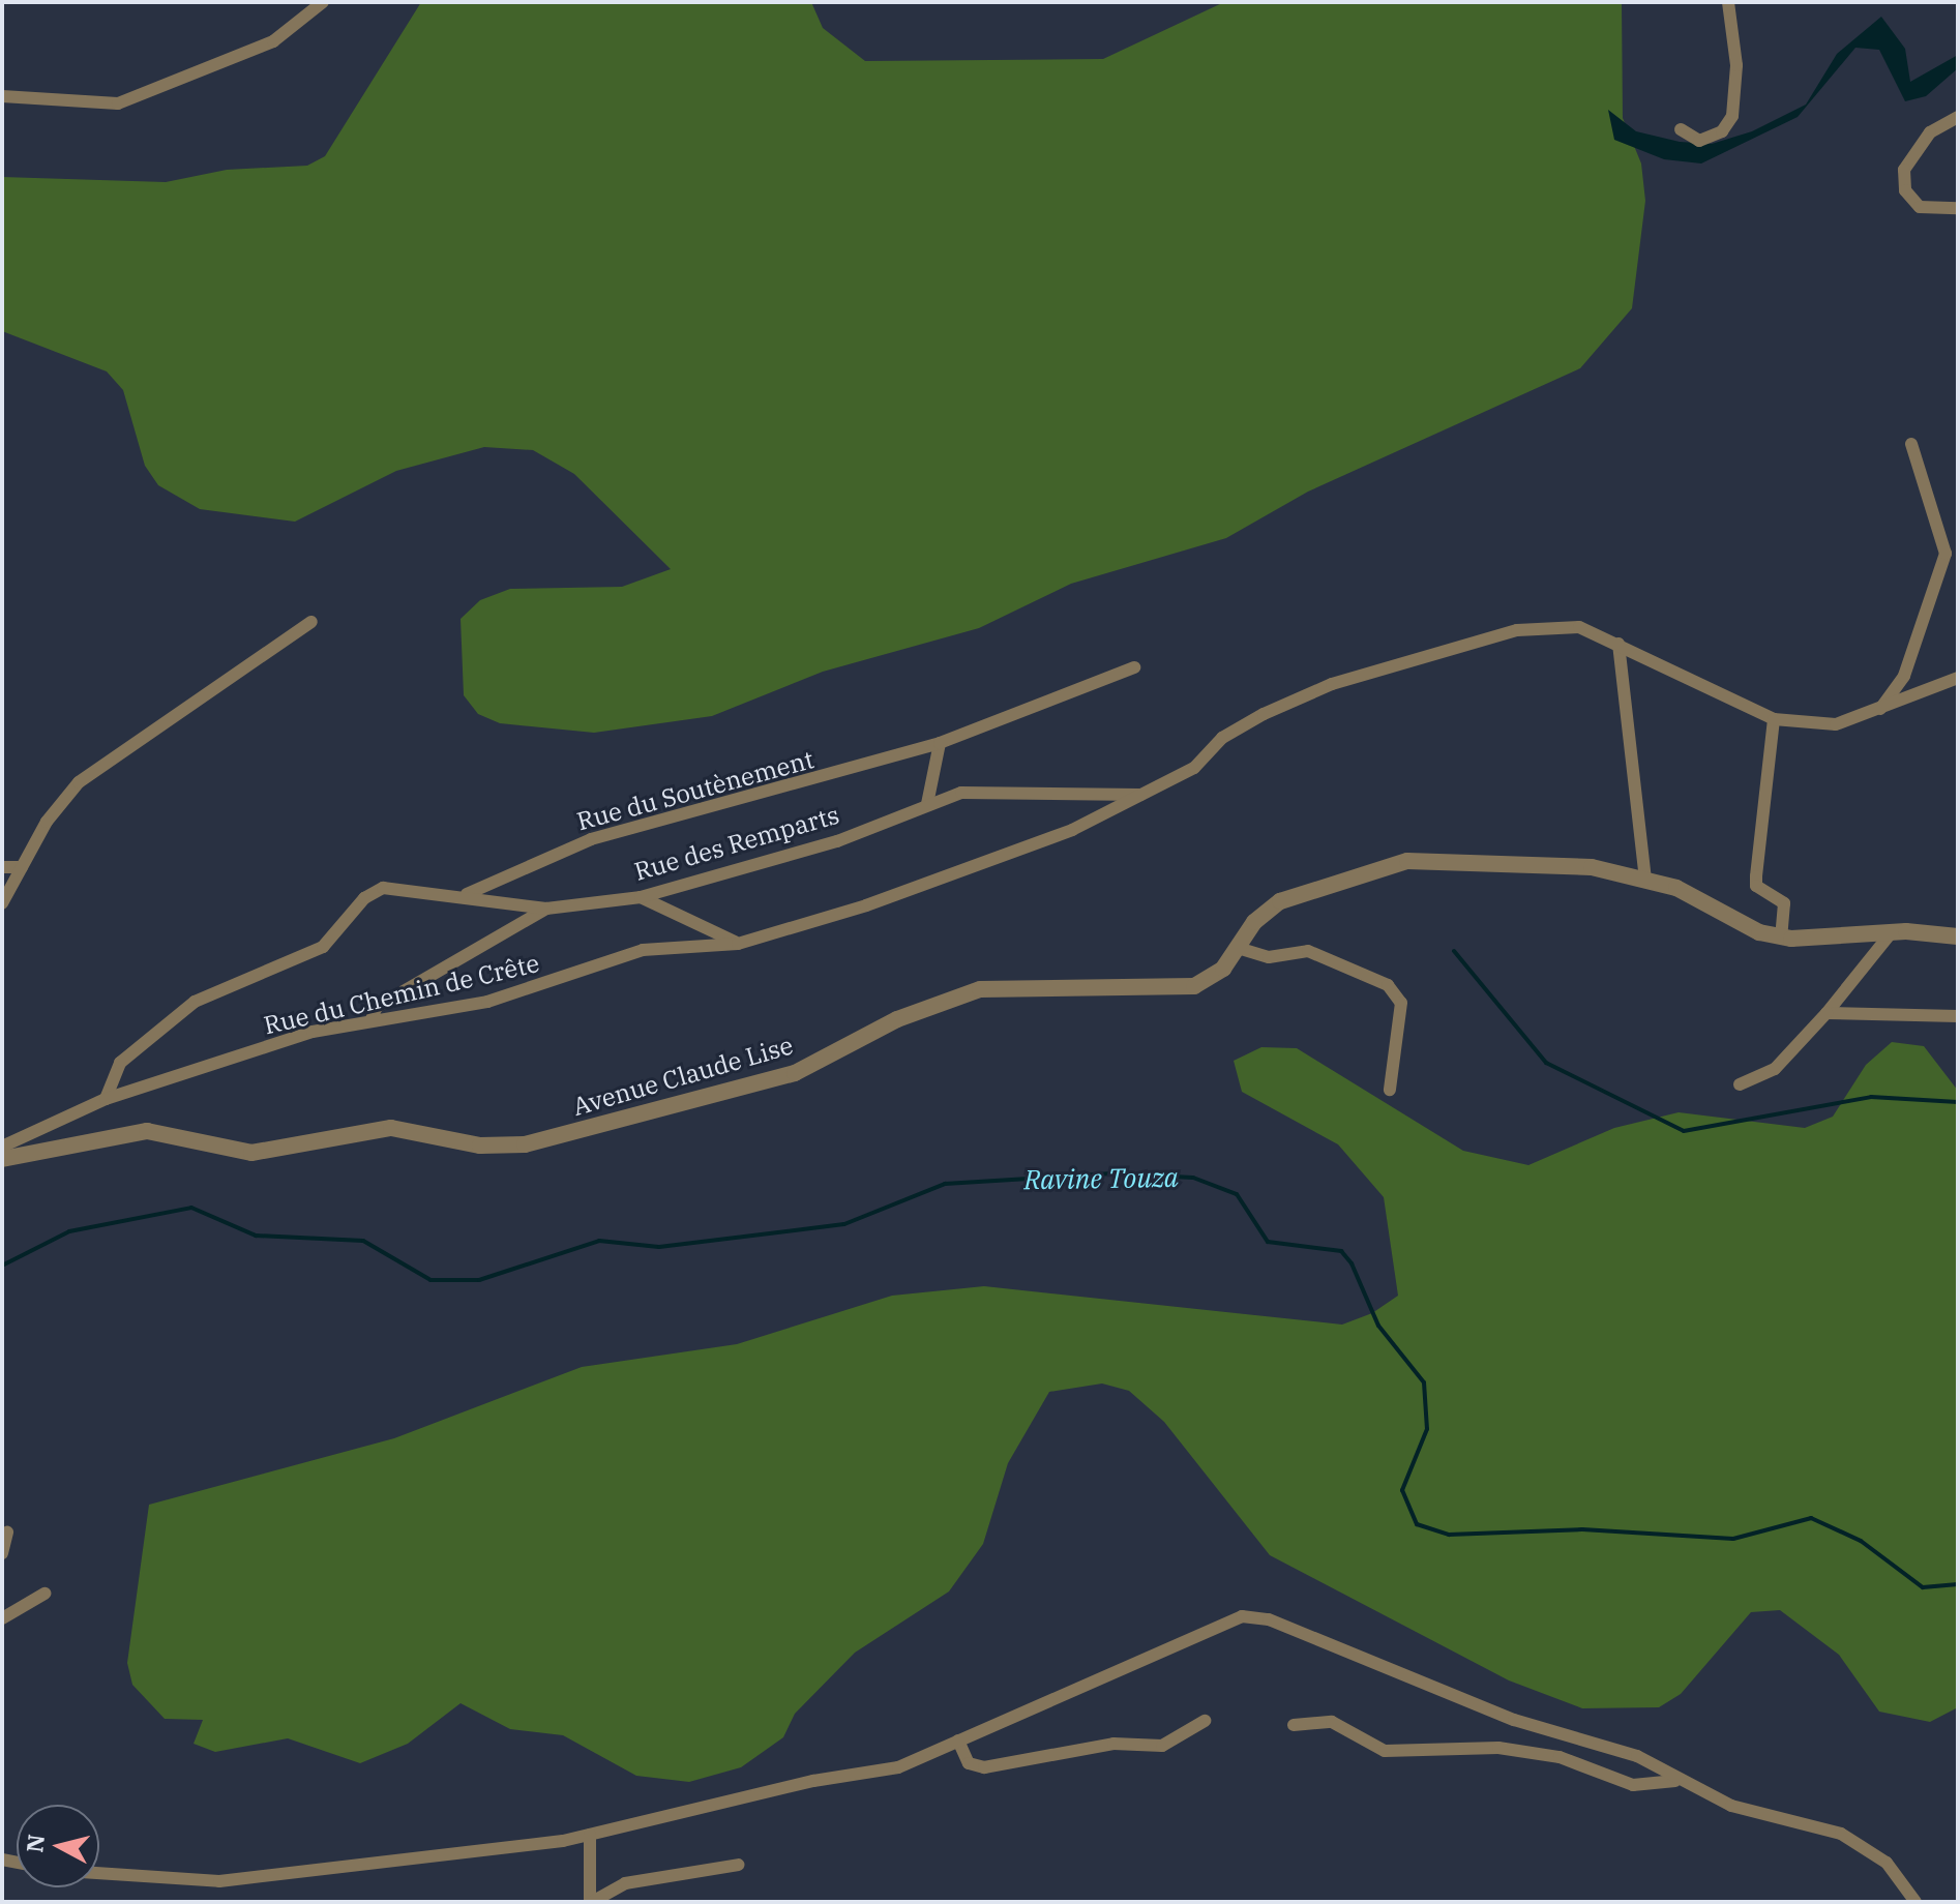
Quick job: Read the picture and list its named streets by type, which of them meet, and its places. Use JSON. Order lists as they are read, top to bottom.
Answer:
{
  "streets": {
    "street": [
      "Rue du Soutènement",
      "Rue des Remparts",
      "Rue du Chemin de Crête",
      "Avenue Claude Lise"
    ]
  },
  "crossings": [
    ["Rue des Remparts", "Rue du Chemin de Crête"]
  ],
  "water": ["Ravine Touza"],
  "north": "left"
}
